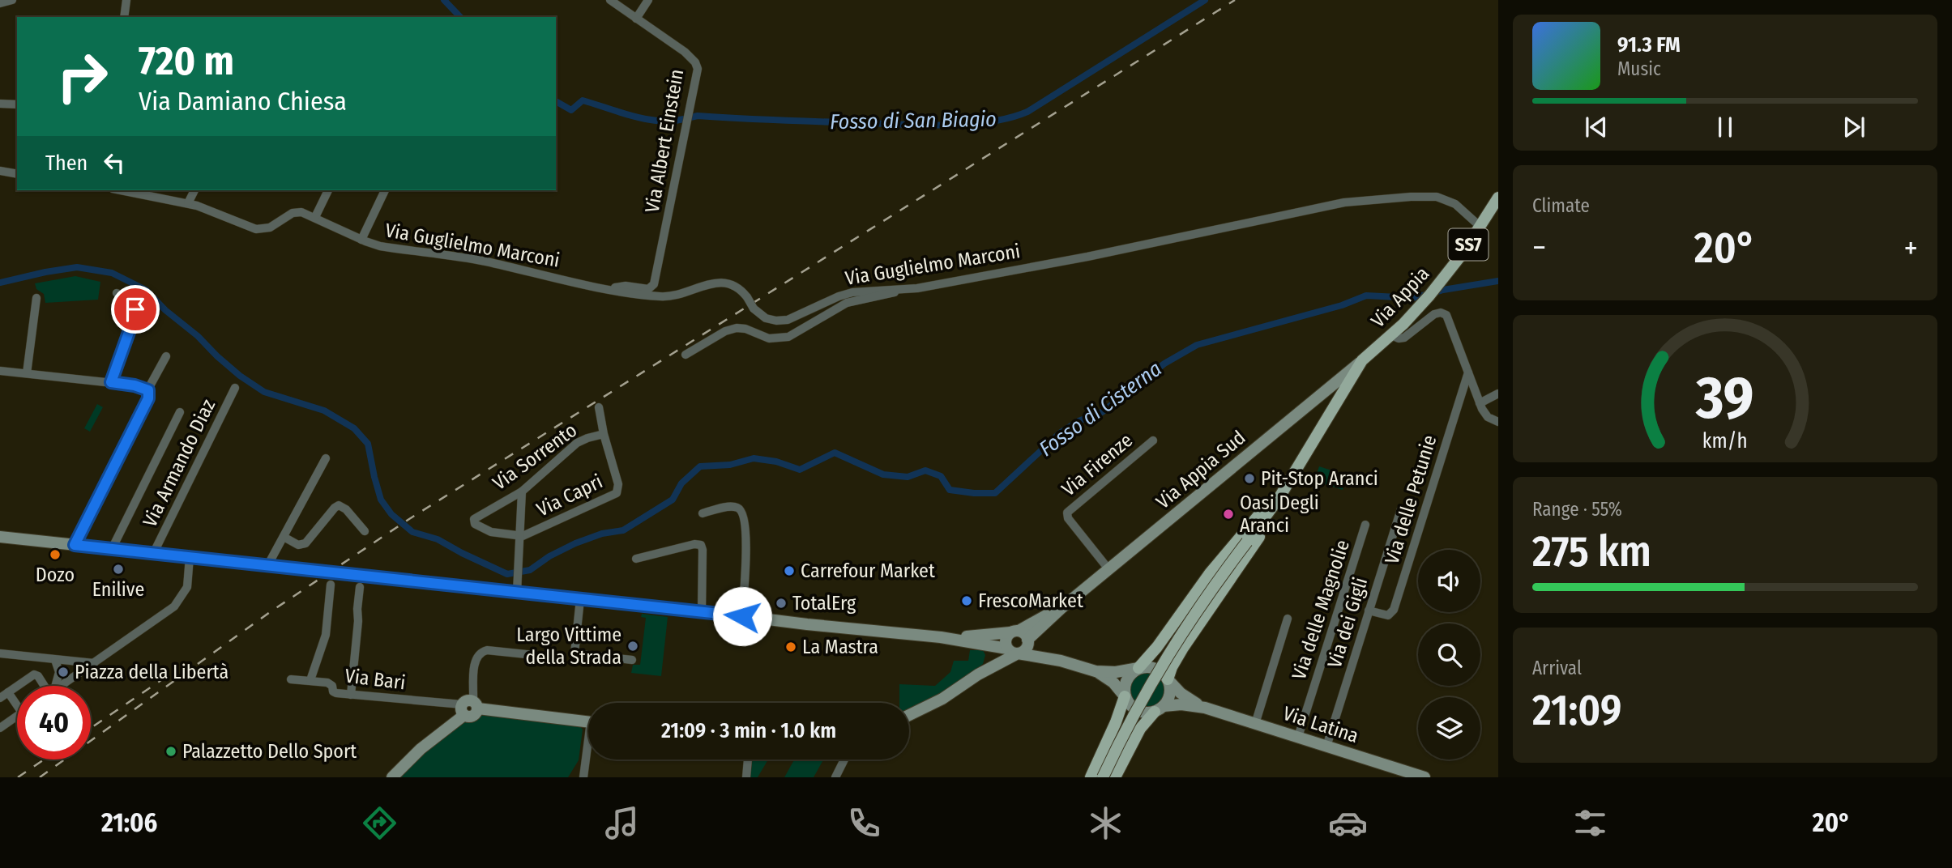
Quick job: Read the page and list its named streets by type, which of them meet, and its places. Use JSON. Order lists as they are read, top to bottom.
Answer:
{
  "streets": {
    "main road": [
      "SS7",
      "Via Appia",
      "Via Appia Sud",
      "Via Latina"
    ],
    "street": [
      "Via Albert Einstein",
      "Via Guglielmo Marconi",
      "Via Sorrento",
      "Via Armando Diaz",
      "Via Firenze",
      "Via Capri",
      "Via delle Petunie",
      "Via delle Magnolie",
      "Via dei Gigli",
      "Via Bari"
    ]
  },
  "crossings": [
    ["Via Albert Einstein", "Via Guglielmo Marconi"],
    ["Via Guglielmo Marconi", "Via Appia"],
    ["Via Appia", "Via Appia Sud"],
    ["Via Sorrento", "Via Capri"],
    ["Via Firenze", "Via Appia Sud"],
    ["Via Appia Sud", "Via Latina"],
    ["Via delle Petunie", "Via dei Gigli"],
    ["Via delle Magnolie", "Via Latina"],
    ["Via dei Gigli", "Via Latina"]
  ],
  "water": ["Fosso di San Biagio", "Fosso di Cisterna"],
  "places": [
    "Pit-Stop Aranci",
    "Oasi Degli Aranci",
    "Dozo",
    "Enilive",
    "Carrefour Market",
    "FrescoMarket",
    "TotalErg",
    "Largo Vittime della Strada",
    "La Mastra",
    "Piazza della Libertà",
    "Palazzetto Dello Sport"
  ],
  "page": {
    "turn": ["720 m", "Via Damiano Chiesa"],
    "song": ["91.3 FM", "Music"],
    "then": "Then",
    "tile": [
      "Climate",
      ["Range · 55%", "275 km"],
      ["Arrival", "21:09"]
    ],
    "heat": ["−", "20°", "+"],
    "limit": "40",
    "trip": "21:09 · 3 min · 1.0 km",
    "tabs": ["21:06", "20°"],
    "gauge": ["39", "km/h"]
  }
}
